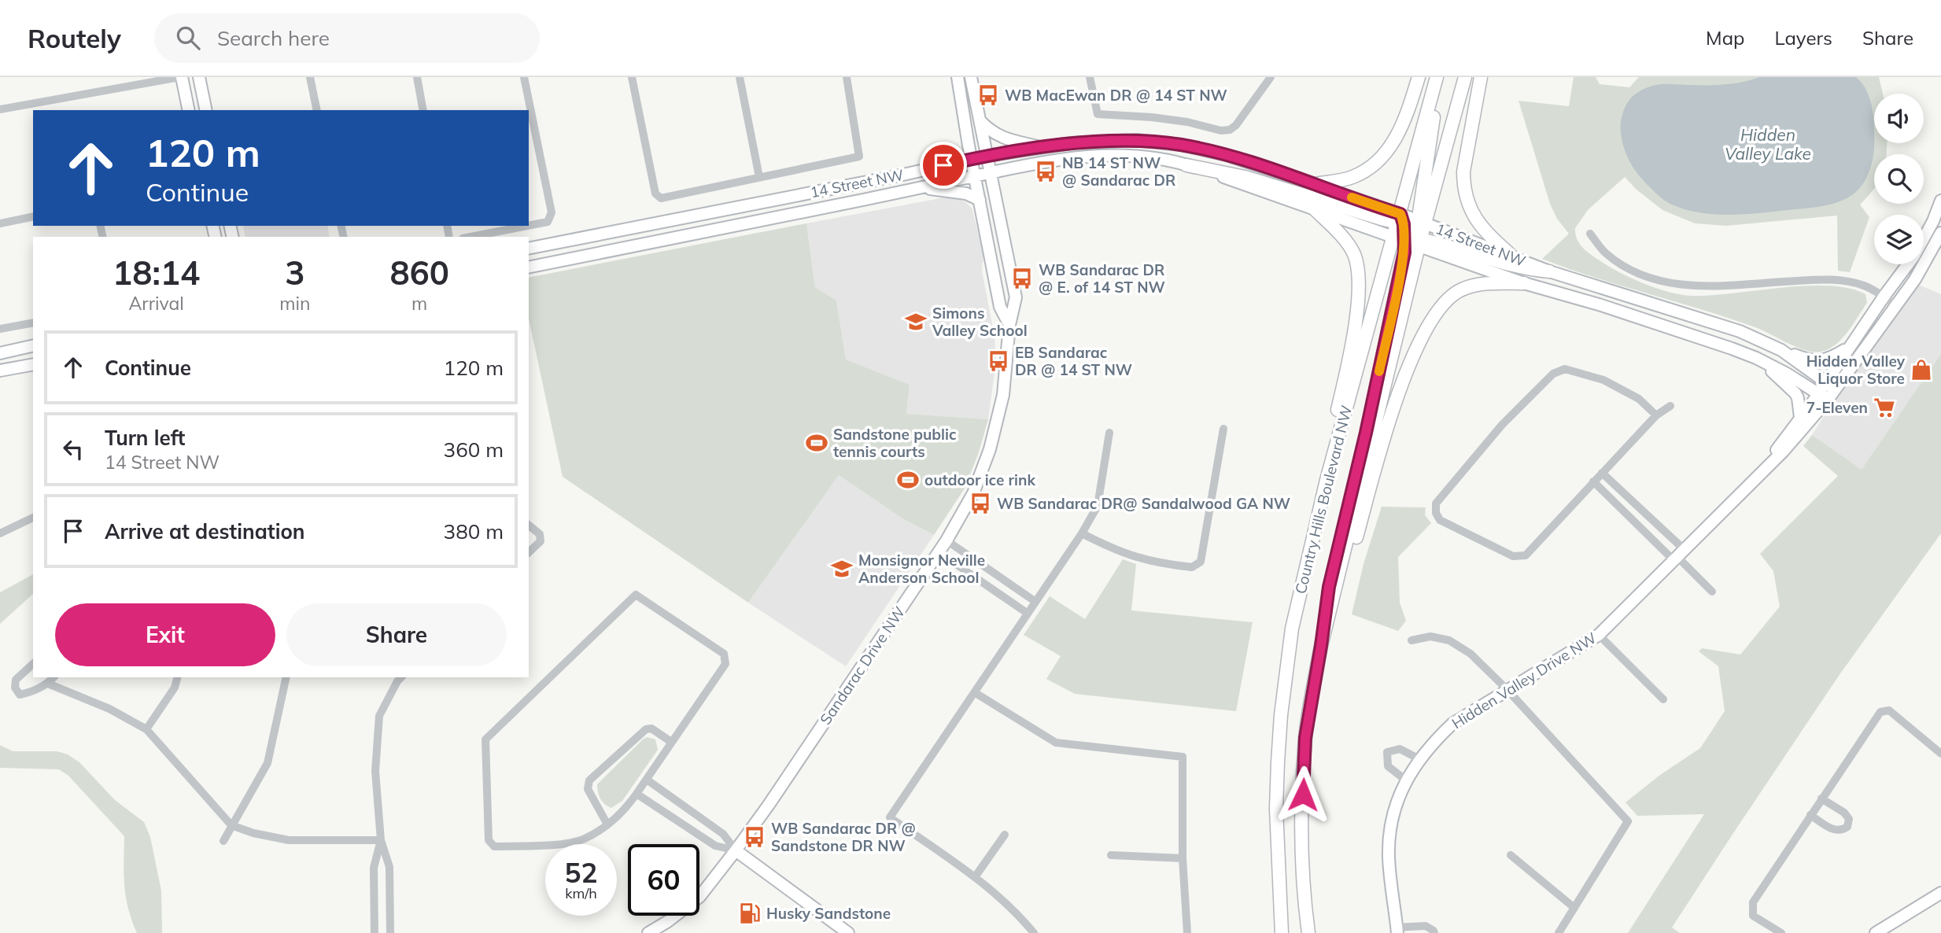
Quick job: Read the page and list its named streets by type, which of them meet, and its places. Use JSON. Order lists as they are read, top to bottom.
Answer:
{
  "streets": {
    "main road": ["Country Hills Boulevard NW"],
    "street": ["14 Street NW", "Sandarac Drive NW", "Hidden Valley Drive NW"]
  },
  "crossings": [
    ["14 Street NW", "Country Hills Boulevard NW"],
    ["14 Street NW", "Sandarac Drive NW"],
    ["14 Street NW", "Hidden Valley Drive NW"]
  ],
  "water": ["Hidden Valley Lake"],
  "places": {
    "bus stop": [
      "WB MacEwan DR @ 14 ST NW",
      "NB 14 ST NW @ Sandarac DR",
      "WB Sandarac DR @ E. of 14 ST NW",
      "EB Sandarac DR @ 14 ST NW",
      "WB Sandarac DR@ Sandalwood GA NW",
      "WB Sandarac DR @ Sandstone DR NW"
    ],
    "school or university": ["Simons Valley School", "Monsignor Neville Anderson School"],
    "shop": ["Hidden Valley Liquor Store"],
    "supermarket": ["7-Eleven"],
    "sports": ["Sandstone public tennis courts", "outdoor ice rink"],
    "fuel station": ["Husky Sandstone"]
  },
  "page": {
    "header": "Routely",
    "search": "Search here",
    "nav": ["Map", "Layers", "Share"],
    "turn": ["120 m", "Continue"],
    "eta": [
      "18:14",
      "Arrival",
      "3",
      "min",
      "860",
      "m"
    ],
    "list": [
      {
        "name": "Continue",
        "value": "120 m"
      },
      {
        "name": "Turn left",
        "note": "14 Street NW",
        "value": "360 m"
      },
      {
        "name": "Arrive at destination",
        "value": "380 m"
      }
    ],
    "buttons": ["Exit", "Share"],
    "speed": "52 km/h",
    "limit": "60"
  }
}
